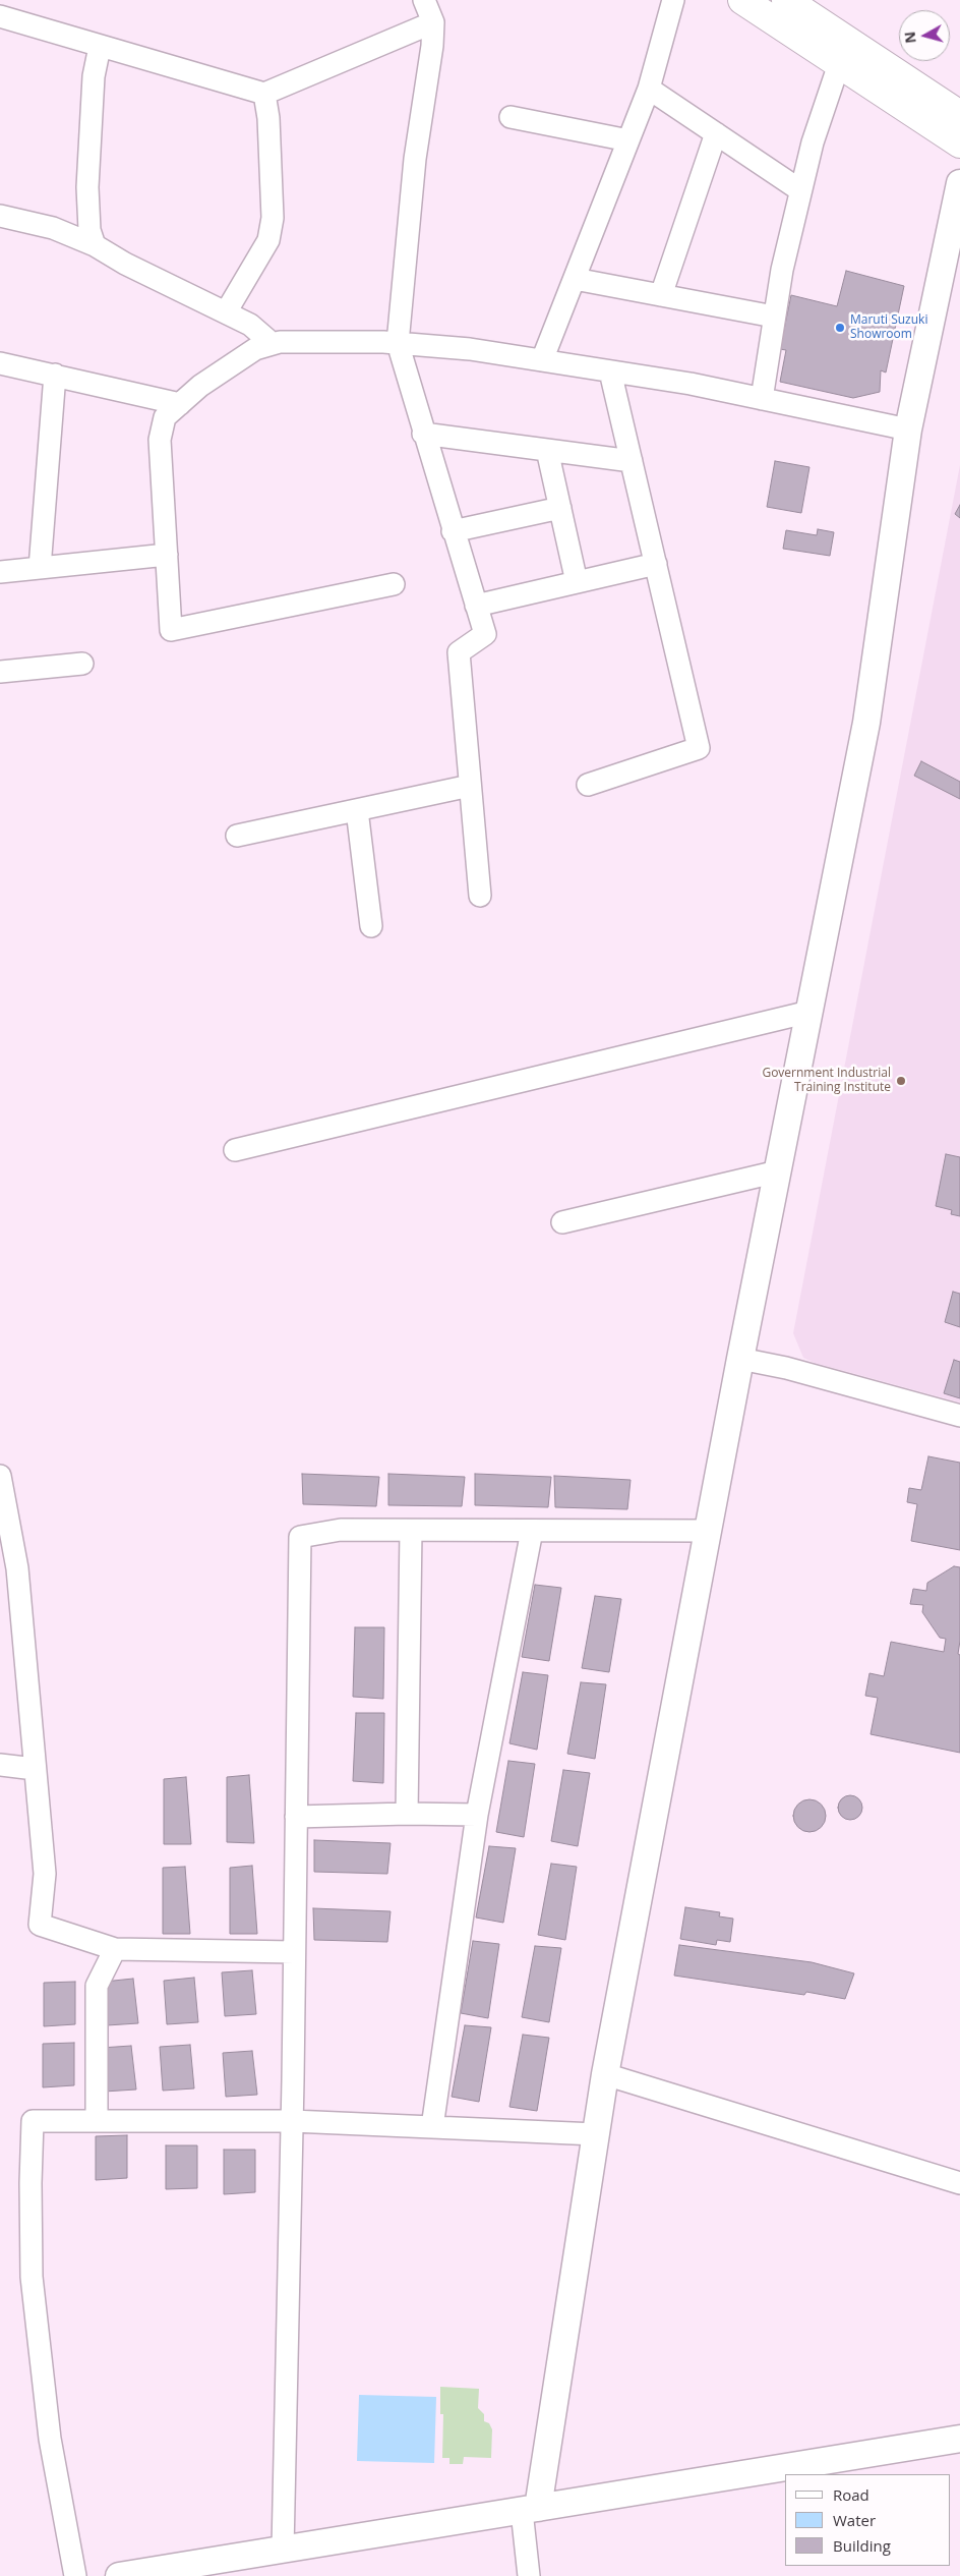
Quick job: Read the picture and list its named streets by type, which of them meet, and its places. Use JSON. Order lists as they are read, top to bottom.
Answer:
{
  "places": ["Maruti Suzuki Showroom", "Government Industrial Training Institute"],
  "legend": ["Road", "Water", "Building"],
  "north": "left"
}
